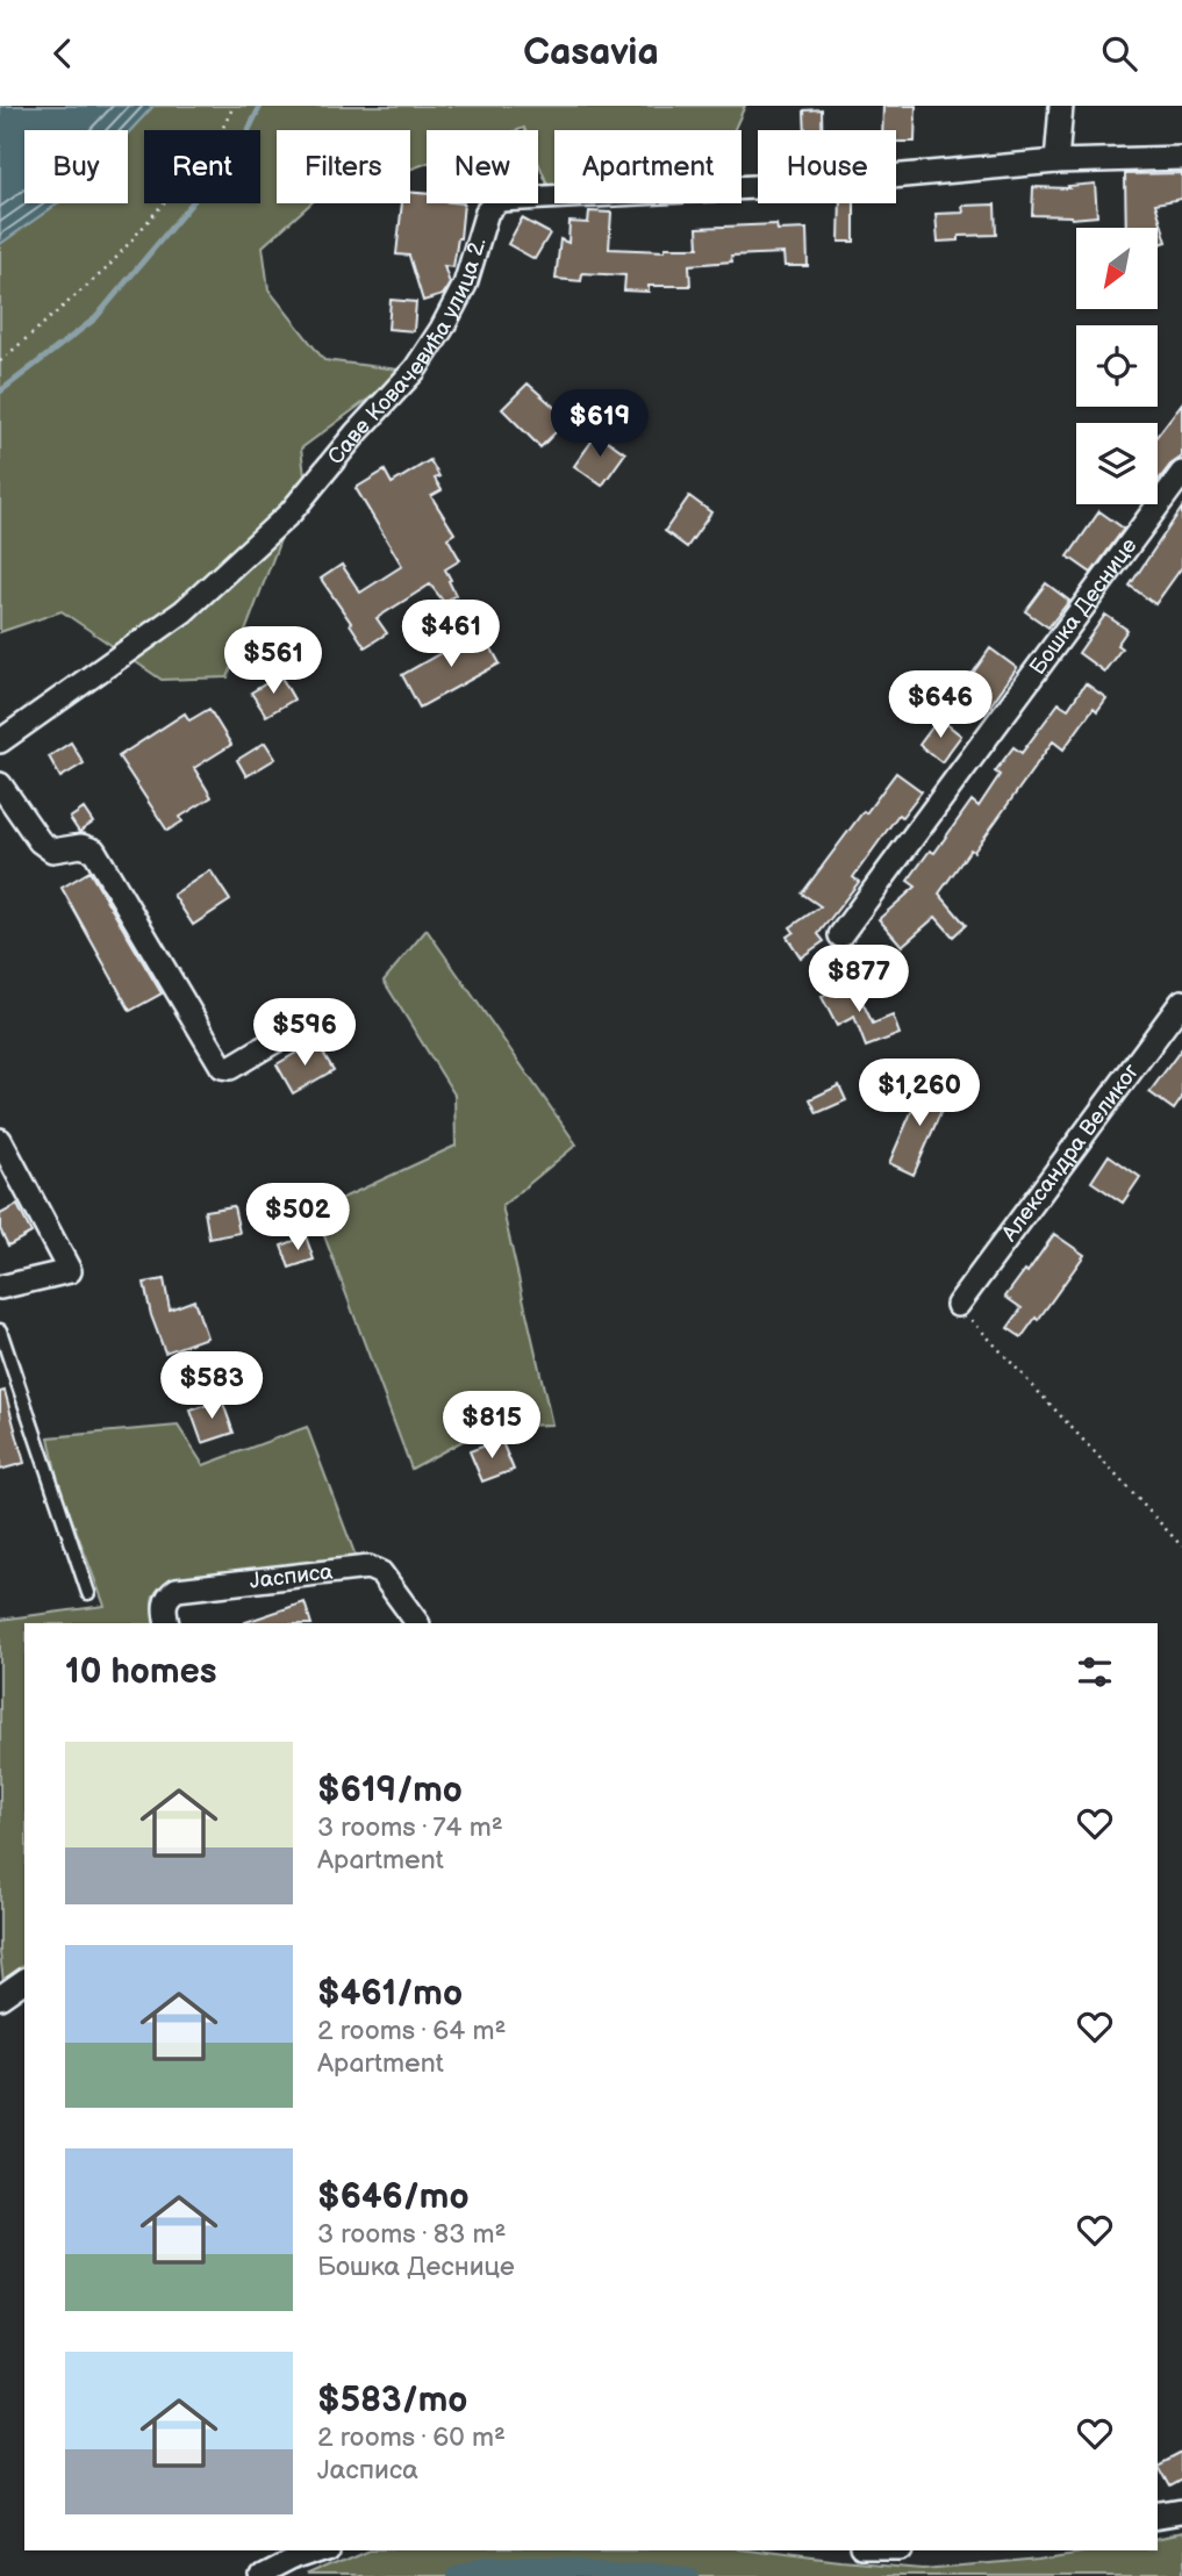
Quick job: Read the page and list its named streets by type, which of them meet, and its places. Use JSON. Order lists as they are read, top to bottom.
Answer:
{
  "streets": {
    "street": [
      "Саве Ковачевића улица 2.",
      "Бошка Деснице",
      "Александра Великог",
      "Јасписа"
    ]
  },
  "north": "bottom left",
  "page": {
    "header": "Casavia",
    "chip": [
      "Buy",
      "Rent",
      "Filters",
      "New",
      "Apartment",
      "House"
    ],
    "price": [
      "$619",
      "$461",
      "$561",
      "$646",
      "$877",
      "$596",
      "$1,260",
      "$502",
      "$583",
      "$815"
    ],
    "heading": "10 homes",
    "list": [
      {
        "name": "$619/mo",
        "note": "3 rooms · 74 m² · Apartment"
      },
      {
        "name": "$461/mo",
        "note": "2 rooms · 64 m² · Apartment"
      },
      {
        "name": "$646/mo",
        "note": "3 rooms · 83 m² · Бошка Деснице"
      },
      {
        "name": "$583/mo",
        "note": "2 rooms · 60 m² · Јасписа"
      }
    ]
  }
}
